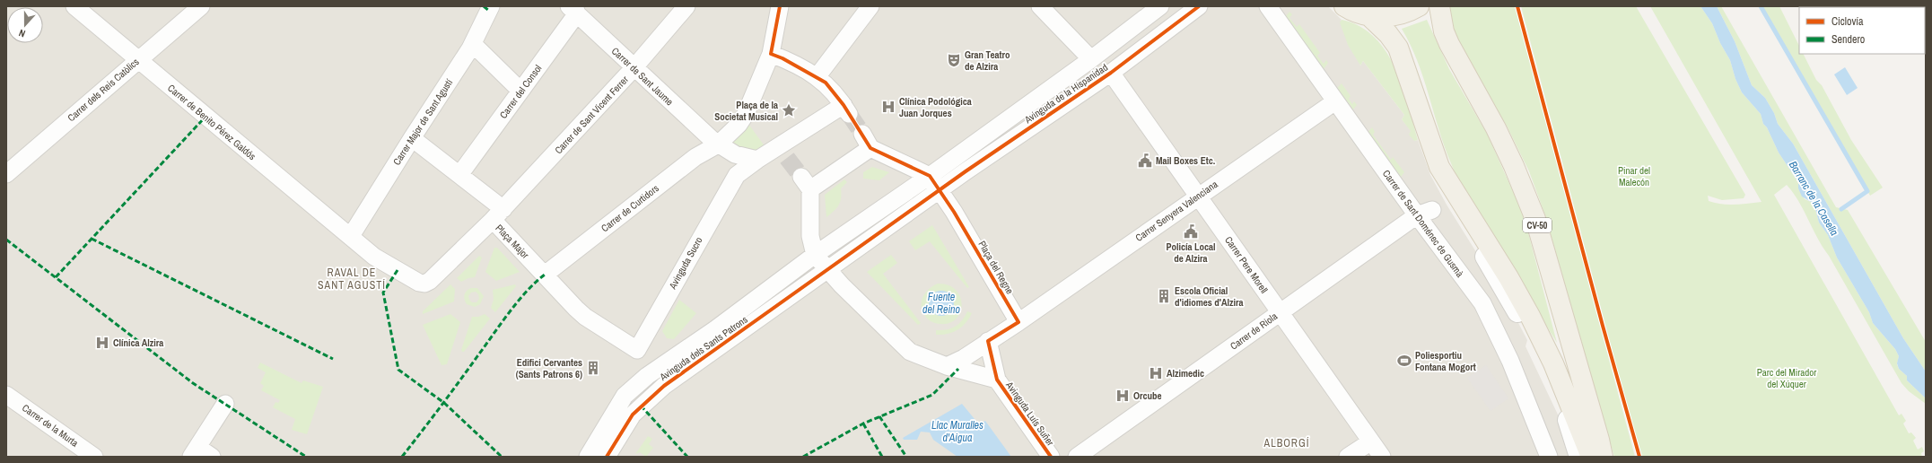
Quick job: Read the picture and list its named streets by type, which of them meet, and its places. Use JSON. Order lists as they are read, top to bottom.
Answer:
{
  "streets": {
    "main road": ["CV-50"],
    "street": [
      "Carrer de Sant Jaume",
      "Carrer dels Reis Catòlics",
      "Carrer del Consol",
      "Avinguda de la Hispanidad",
      "Carrer de Sant Vicent Ferrer",
      "Carrer de Benito Pérez Galdós",
      "Carrer Major de Sant Agustí",
      "Carrer de Curtidors",
      "Carrer Senyera Valenciana",
      "Carrer de Sant Doménec de Gusmà",
      "Plaça Major",
      "Avinguda Sucro",
      "Carrer Pere Morell",
      "Plaça del Regne",
      "Carrer de Riola",
      "Avinguda dels Sants Patrons",
      "Avinguda Luís Suñer",
      "Carrer de la Murta"
    ]
  },
  "crossings": [
    ["Carrer de Sant Jaume", "Carrer del Consol"],
    ["Carrer de Sant Jaume", "Carrer de Sant Vicent Ferrer"],
    ["Carrer de Sant Jaume", "Carrer de Curtidors"],
    ["Carrer dels Reis Catòlics", "Carrer de Benito Pérez Galdós"],
    ["Avinguda de la Hispanidad", "Carrer Pere Morell"],
    ["Avinguda de la Hispanidad", "Plaça del Regne"],
    ["Avinguda de la Hispanidad", "Avinguda dels Sants Patrons"],
    ["Carrer de Sant Vicent Ferrer", "Plaça Major"],
    ["Carrer de Benito Pérez Galdós", "Carrer Major de Sant Agustí"],
    ["Carrer de Benito Pérez Galdós", "Plaça Major"],
    ["Carrer Major de Sant Agustí", "Plaça Major"],
    ["Carrer de Curtidors", "Plaça Major"],
    ["Carrer Senyera Valenciana", "Carrer de Sant Doménec de Gusmà"],
    ["Carrer Senyera Valenciana", "Carrer Pere Morell"],
    ["Carrer Senyera Valenciana", "Plaça del Regne"],
    ["Carrer de Sant Doménec de Gusmà", "Carrer de Riola"],
    ["Plaça Major", "Avinguda Sucro"],
    ["Carrer Pere Morell", "Carrer de Riola"]
  ],
  "districts": ["RAVAL DE SANT AGUSTÍ", "ALBORGÍ"],
  "water": ["Barranc de la Casella", "Fuente del Reino", "Llac Muralles d'Aigua"],
  "parks": ["Pinar del Malecón", "Parc del Mirador del Xúquer"],
  "places": {
    "theatre": ["Gran Teatro de Alzira"],
    "hospital": [
      "Clínica Podológica Juan Jorques",
      "Clínica Alzira",
      "Alzimedic",
      "Orcube"
    ],
    "place": ["Plaça de la Societat Musical"],
    "public building": ["Mail Boxes Etc.", "Policía Local de Alzira"],
    "building": ["Escola Oficial d'idiomes d'Alzira", "Edifici Cervantes (Sants Patrons 6)"],
    "sports": ["Poliesportiu Fontana Mogort"]
  },
  "legend": ["Ciclovía", "Sendero"],
  "north": "bottom"
}
